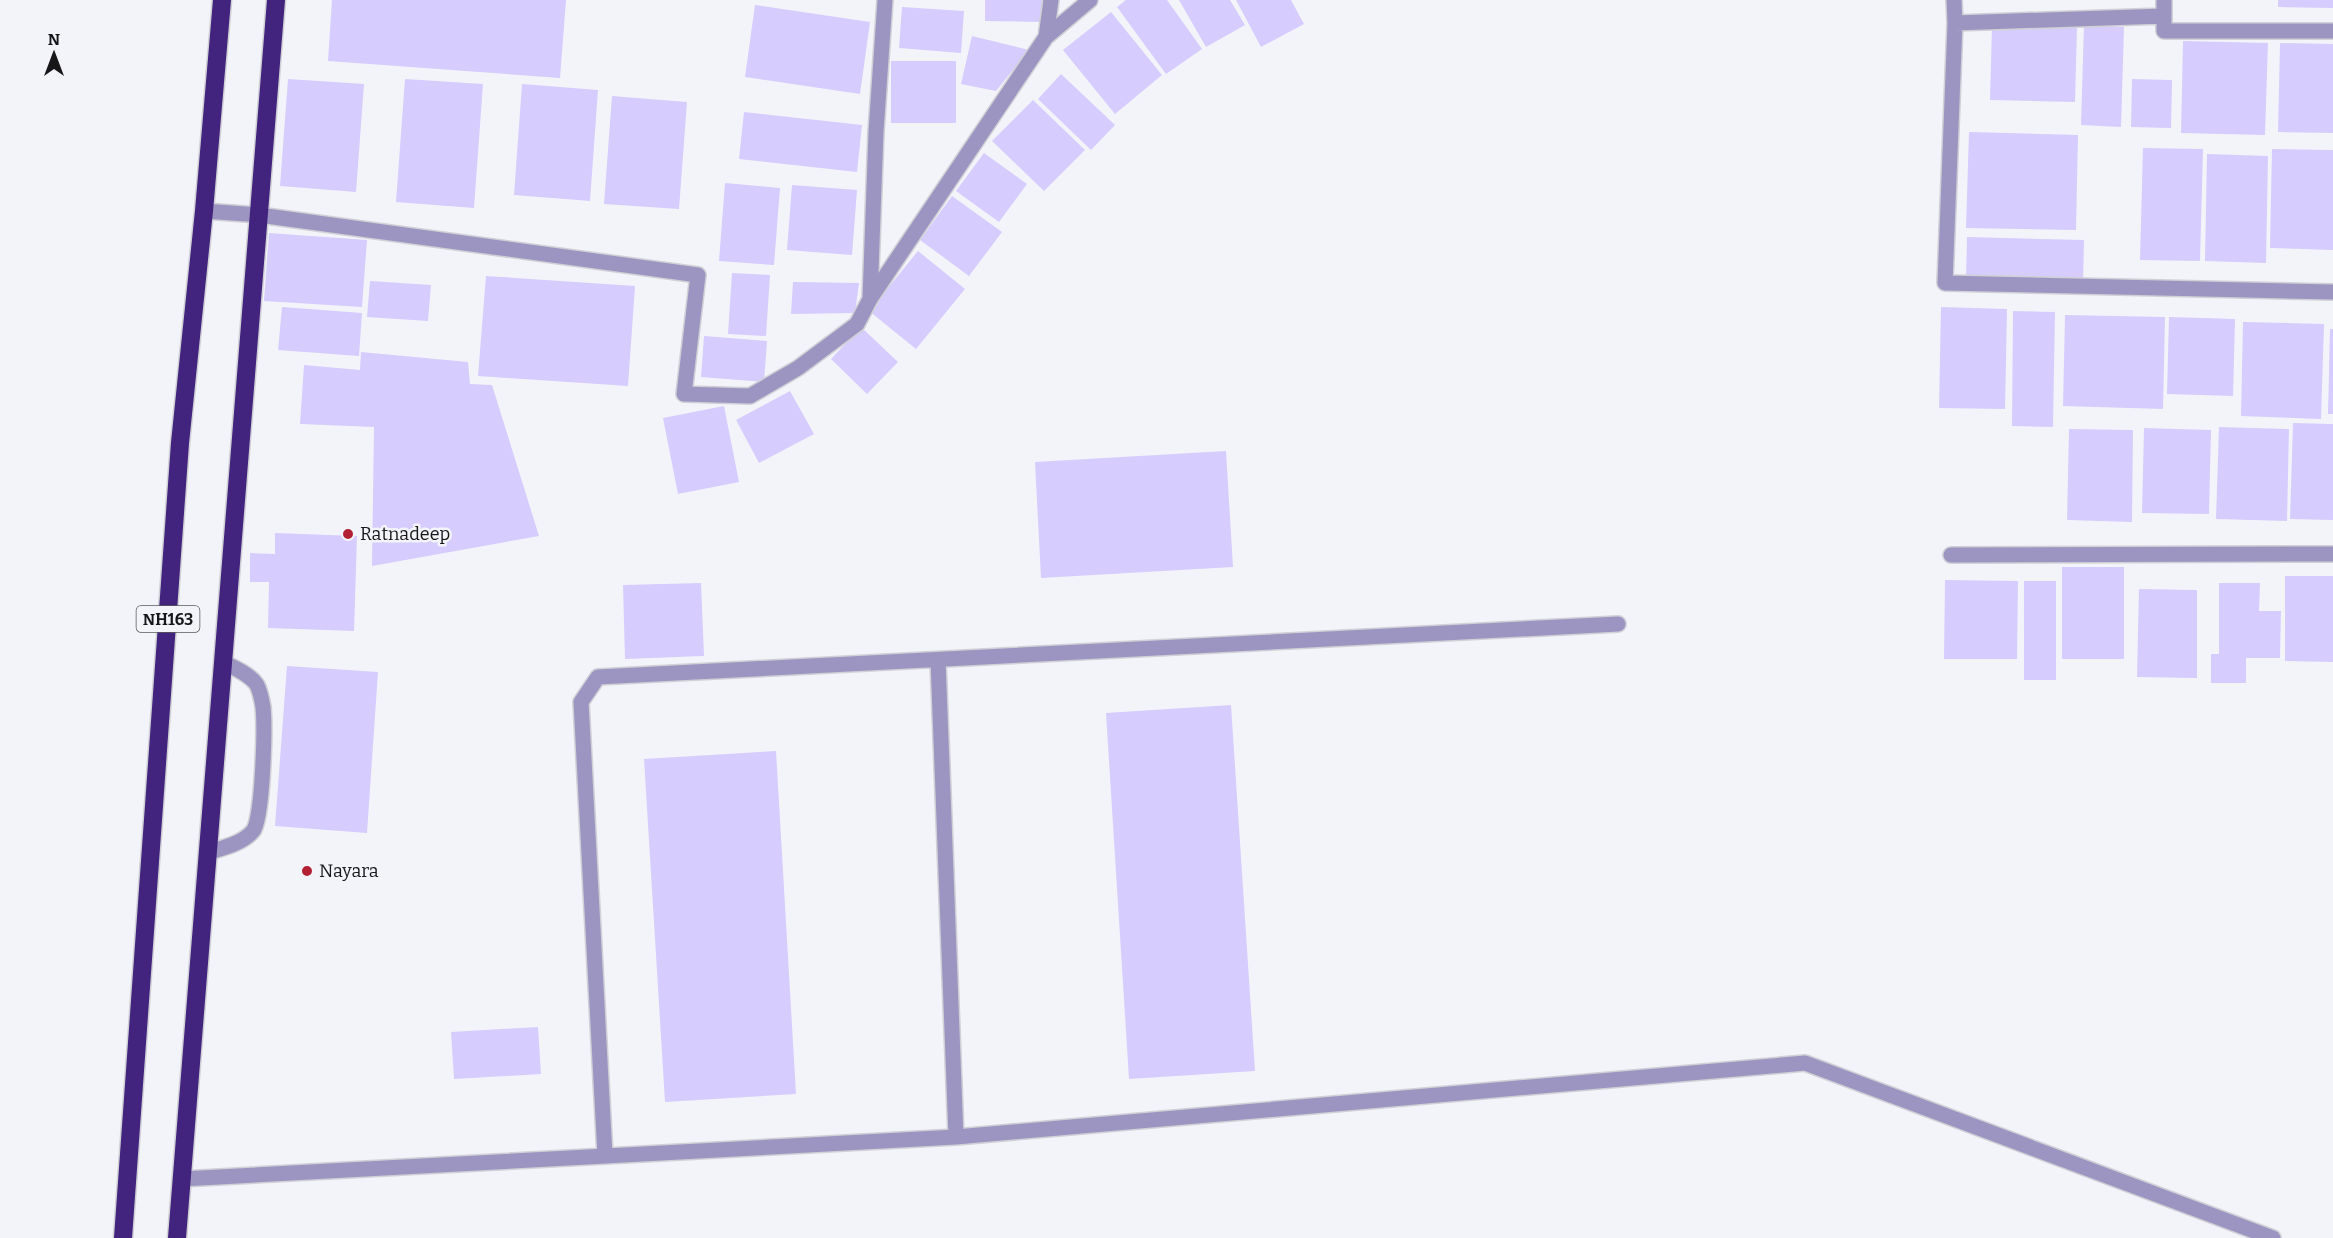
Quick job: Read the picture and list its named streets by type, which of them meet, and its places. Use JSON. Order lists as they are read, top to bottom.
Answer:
{
  "streets": {
    "highway": ["NH163"]
  },
  "places": ["Ratnadeep", "Nayara"],
  "north": "top"
}
